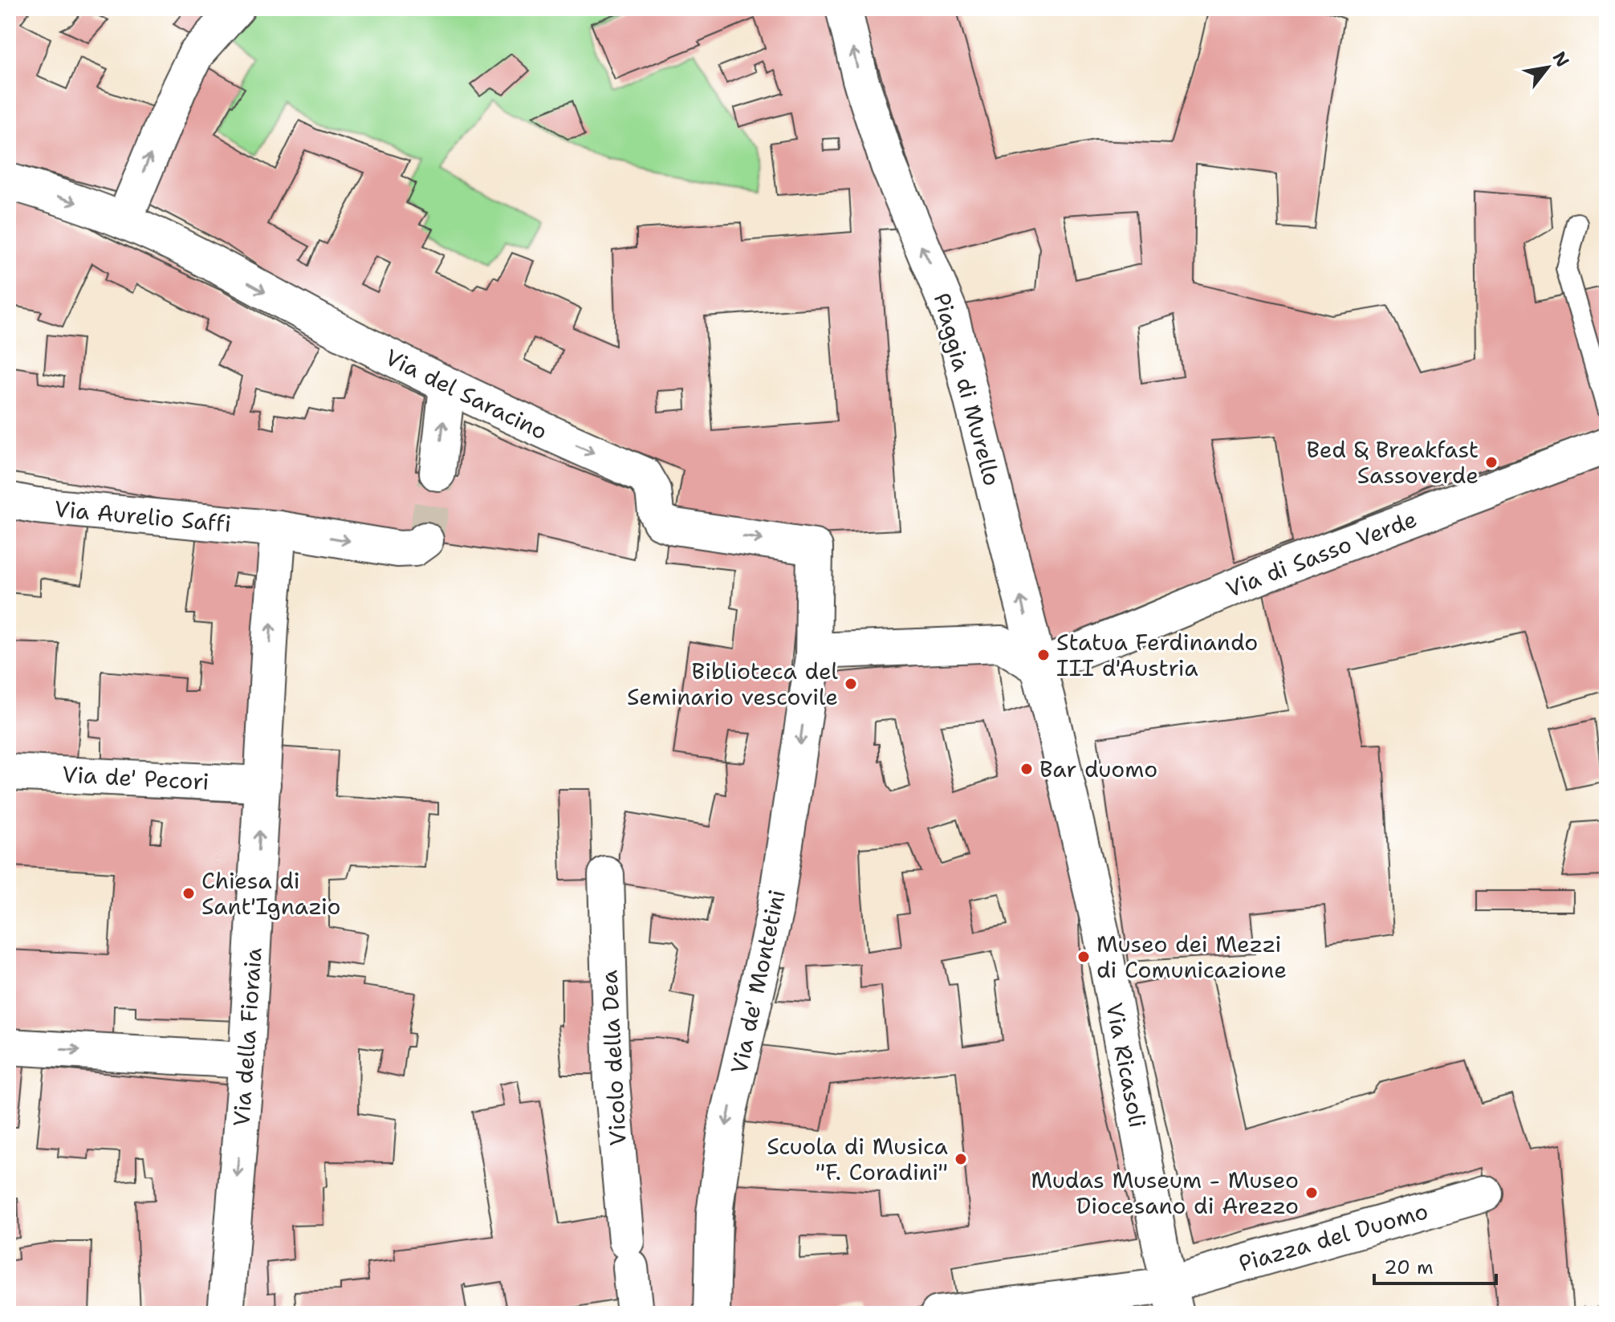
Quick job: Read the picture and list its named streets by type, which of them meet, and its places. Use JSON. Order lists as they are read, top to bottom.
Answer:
{
  "streets": {
    "street": [
      "Piaggia di Murello",
      "Via del Saracino",
      "Via Aurelio Saffi",
      "Via di Sasso Verde",
      "Via de' Pecori",
      "Via de' Montetini",
      "Via della Fioraia",
      "Vicolo della Dea",
      "Via Ricasoli",
      "Piazza del Duomo"
    ]
  },
  "crossings": [
    ["Piaggia di Murello", "Via di Sasso Verde"],
    ["Piaggia di Murello", "Via Ricasoli"],
    ["Via del Saracino", "Via de' Montetini"],
    ["Via Aurelio Saffi", "Via della Fioraia"],
    ["Via di Sasso Verde", "Via Ricasoli"],
    ["Via de' Pecori", "Via della Fioraia"],
    ["Via Ricasoli", "Piazza del Duomo"]
  ],
  "one_way": ["Piaggia di Murello", "Via del Saracino", "Via de' Montetini"],
  "places": [
    "Bed & Breakfast Sassoverde",
    "Statua Ferdinando III d'Austria",
    "Biblioteca del Seminario vescovile",
    "Bar duomo",
    "Chiesa di Sant'Ignazio",
    "Museo dei Mezzi di Comunicazione",
    "Scuola di Musica \"F. Coradini\"",
    "Mudas Museum - Museo Diocesano di Arezzo"
  ],
  "scale_bar": "20 m",
  "north": "top right"
}
